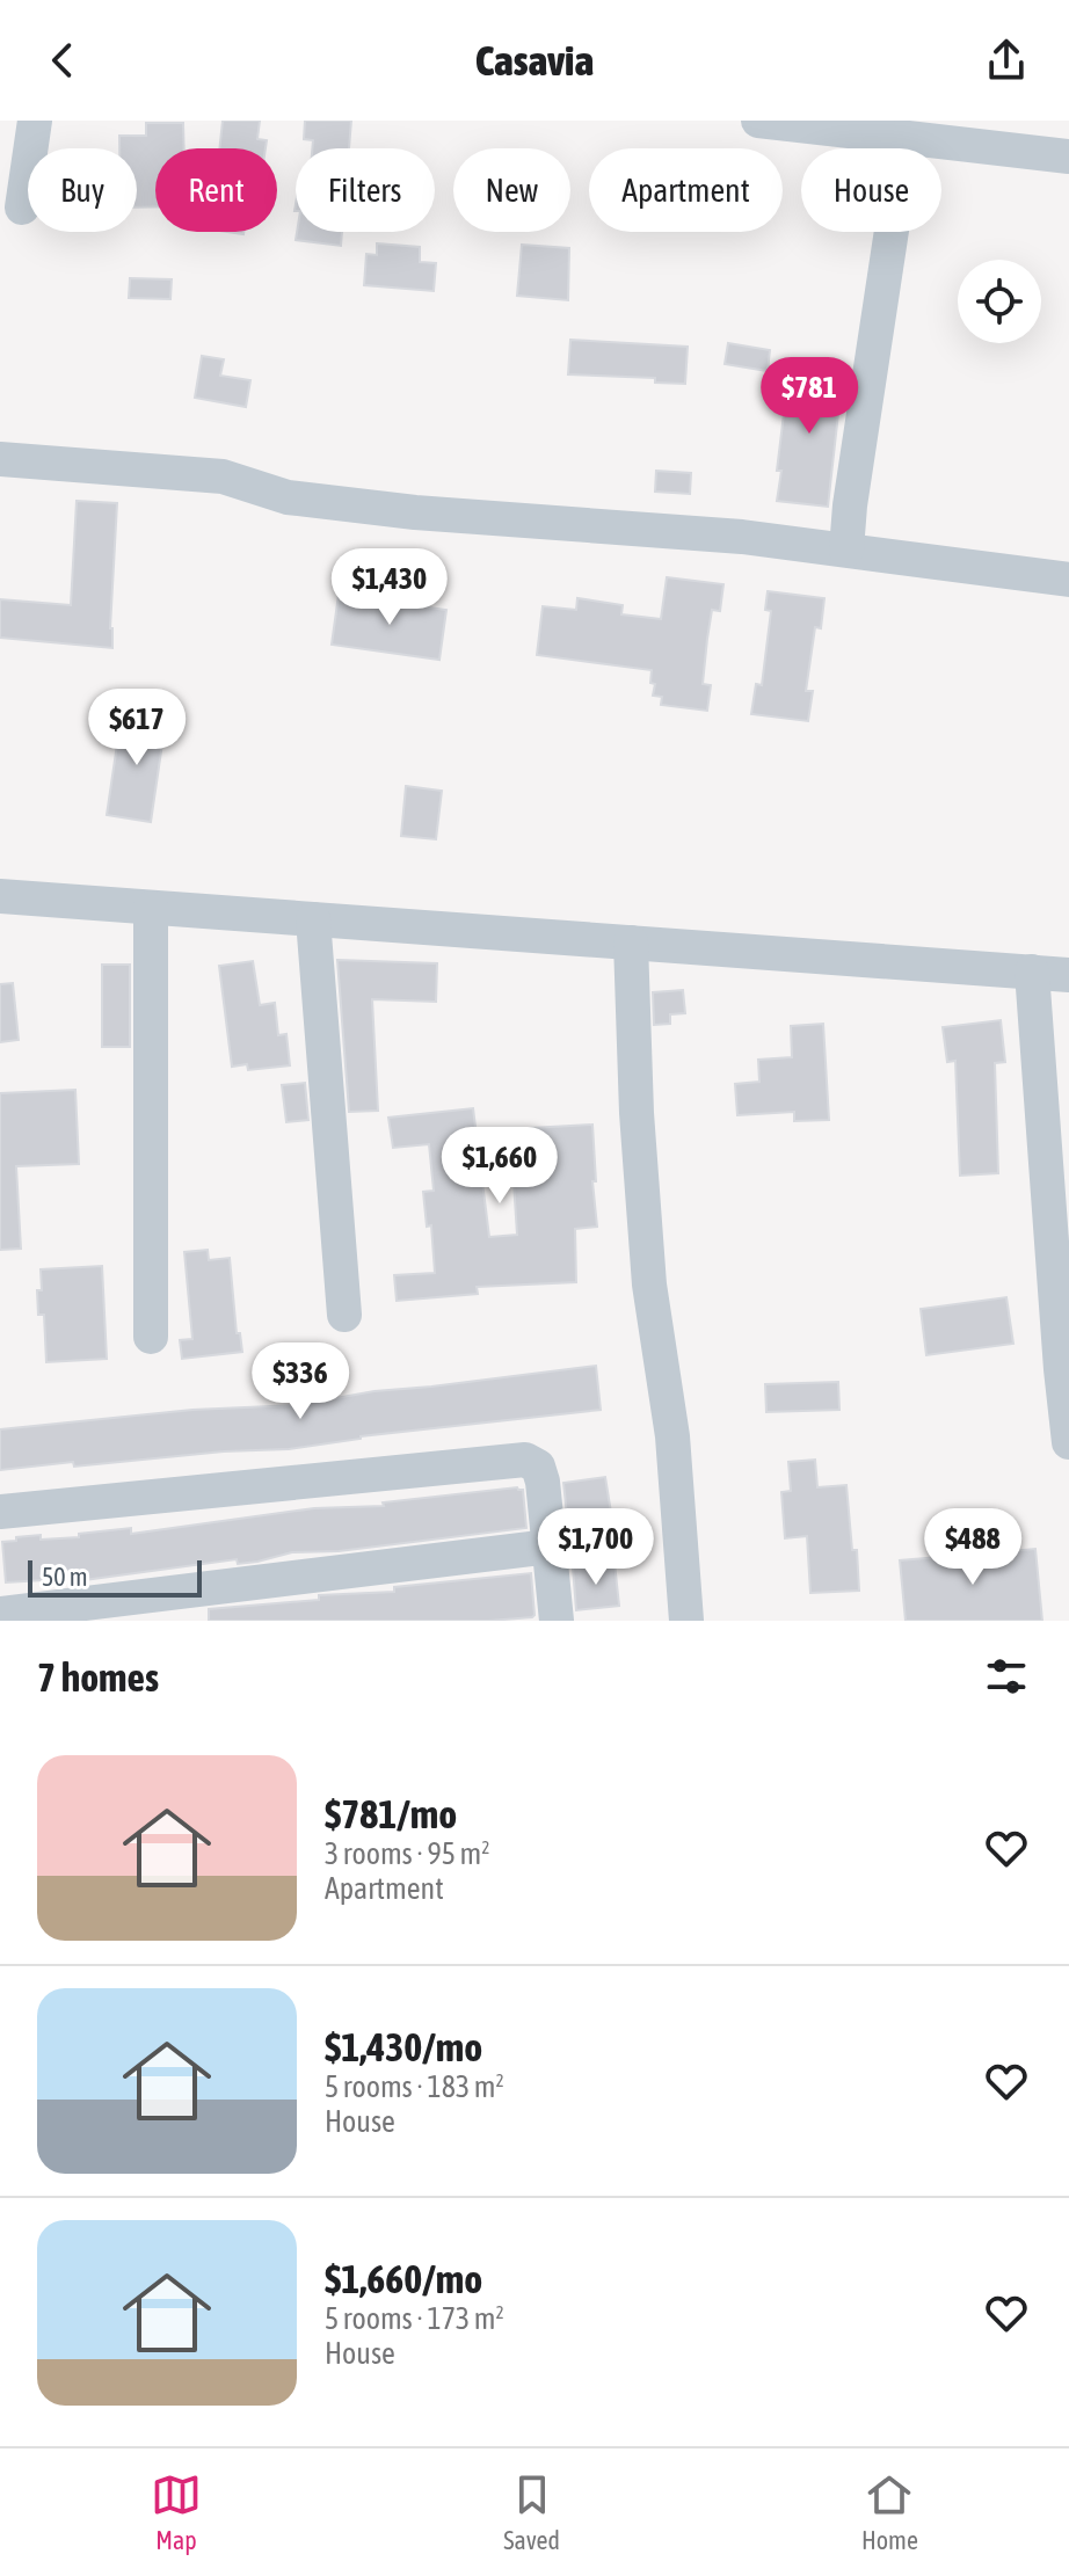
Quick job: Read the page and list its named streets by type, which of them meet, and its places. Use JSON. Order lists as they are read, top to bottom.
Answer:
{
  "scale_bar": "50 m",
  "page": {
    "header": "Casavia",
    "chip": [
      "Buy",
      "Rent",
      "Filters",
      "New",
      "Apartment",
      "House"
    ],
    "price": [
      "$781",
      "$1,430",
      "$617",
      "$1,660",
      "$336",
      "$1,700",
      "$488"
    ],
    "scale": "50 m",
    "heading": "7 homes",
    "list": [
      {
        "name": "$781/mo",
        "note": "3 rooms · 95 m² · Apartment"
      },
      {
        "name": "$1,430/mo",
        "note": "5 rooms · 183 m² · House"
      },
      {
        "name": "$1,660/mo",
        "note": "5 rooms · 173 m² · House"
      }
    ],
    "tabs": ["Map", "Saved", "Home"]
  }
}
